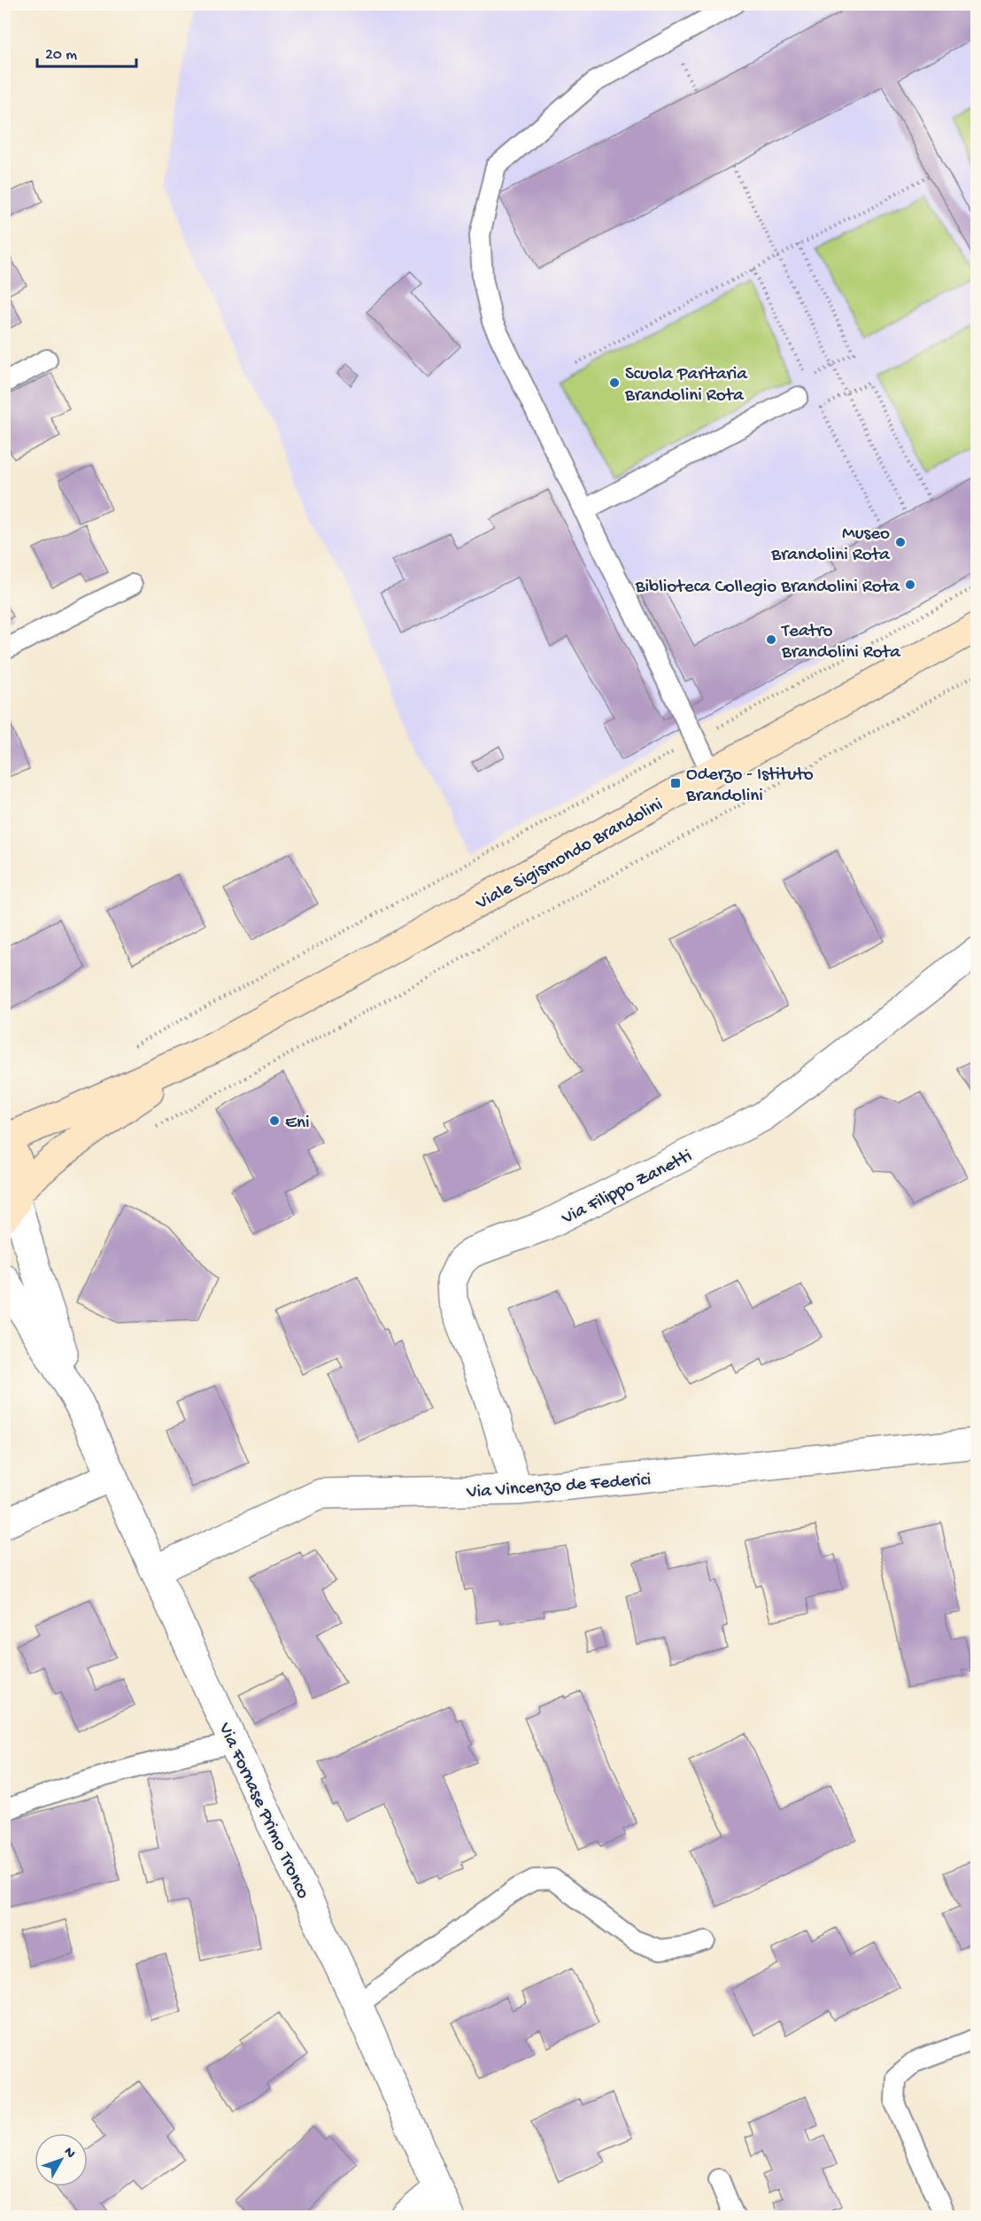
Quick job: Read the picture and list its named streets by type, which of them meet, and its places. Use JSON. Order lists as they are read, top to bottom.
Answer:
{
  "streets": {
    "main road": ["Viale Sigismondo Brandolini"],
    "street": ["Via Filippo Zanetti", "Via Vincenzo de Federici", "Via Fornase Primo Tronco"]
  },
  "crossings": [
    ["Viale Sigismondo Brandolini", "Via Fornase Primo Tronco"],
    ["Via Filippo Zanetti", "Via Vincenzo de Federici"],
    ["Via Vincenzo de Federici", "Via Fornase Primo Tronco"]
  ],
  "places": {
    "other": [
      "Scuola Paritaria Brandolini Rota",
      "Museo Brandolini Rota",
      "Biblioteca Collegio Brandolini Rota",
      "Teatro Brandolini Rota",
      "Eni"
    ],
    "transit": ["Oderzo - Istituto Brandolini"]
  },
  "scale_bar": "20 m",
  "north": "top right"
}
